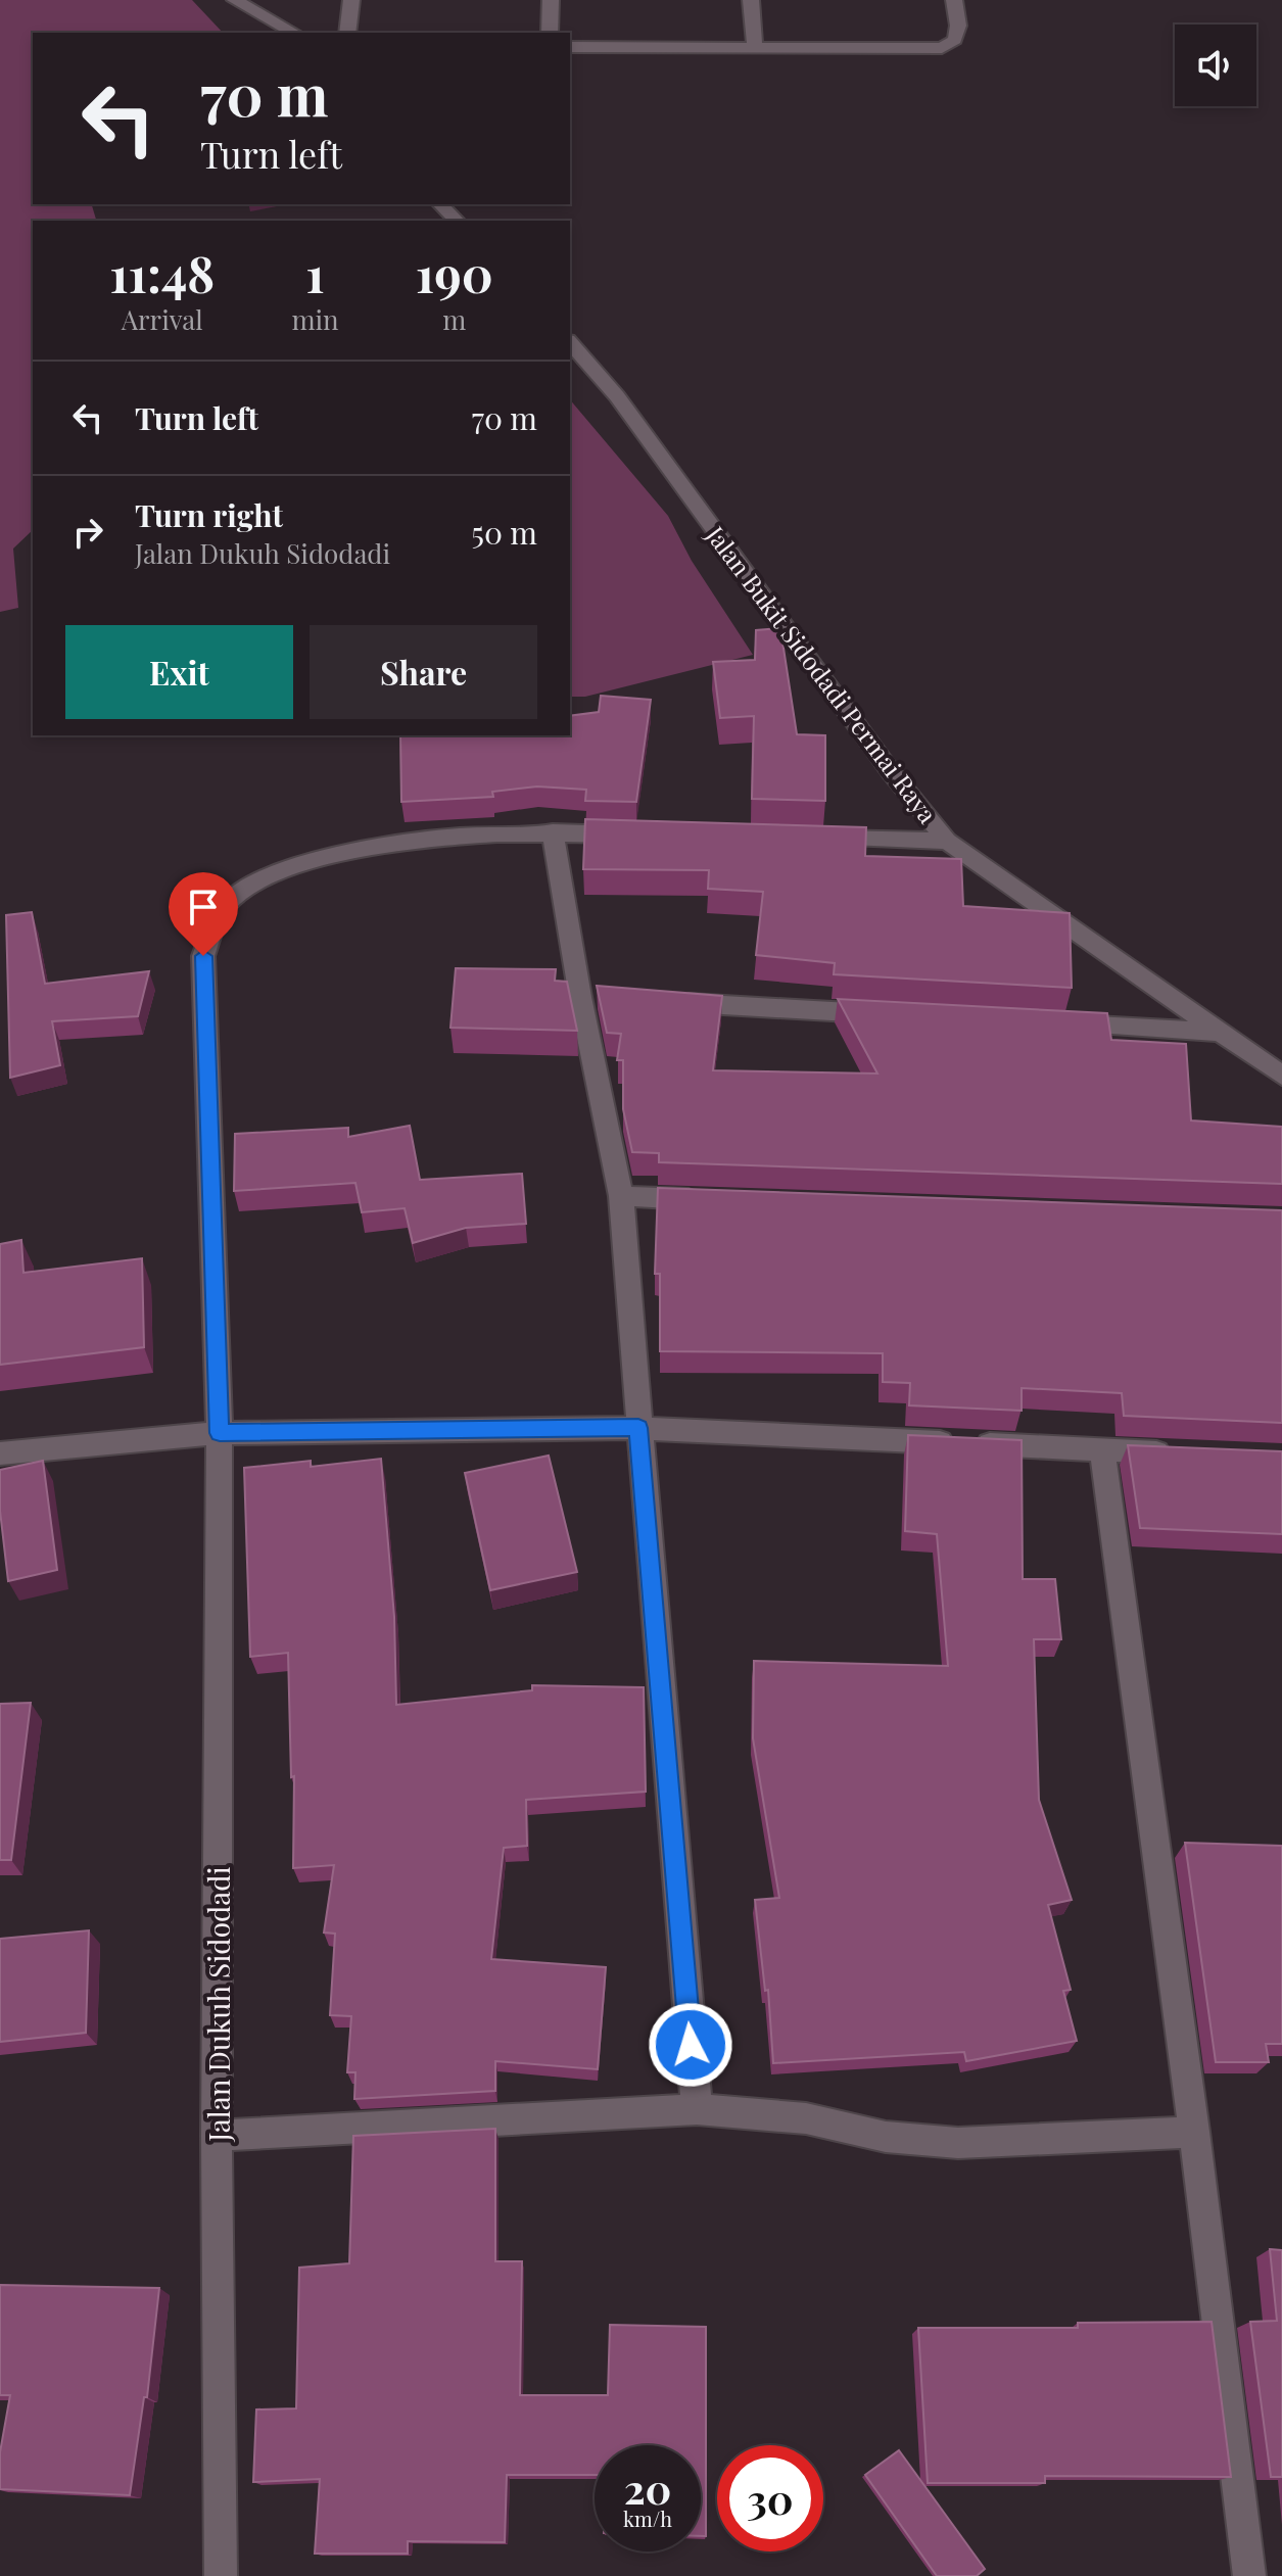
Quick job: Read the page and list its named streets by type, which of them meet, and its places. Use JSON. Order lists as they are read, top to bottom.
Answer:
{
  "streets": {
    "street": ["Jalan Bukit Sidodadi Permai Raya", "Jalan Dukuh Sidodadi"]
  },
  "page": {
    "turn": ["70 m", "Turn left"],
    "eta": [
      "11:48",
      "Arrival",
      "1",
      "min",
      "190",
      "m"
    ],
    "list": [
      {
        "name": "Turn left",
        "value": "70 m"
      },
      {
        "name": "Turn right",
        "note": "Jalan Dukuh Sidodadi",
        "value": "50 m"
      }
    ],
    "buttons": ["Exit", "Share"],
    "speed": "20 km/h",
    "limit": "30"
  }
}
